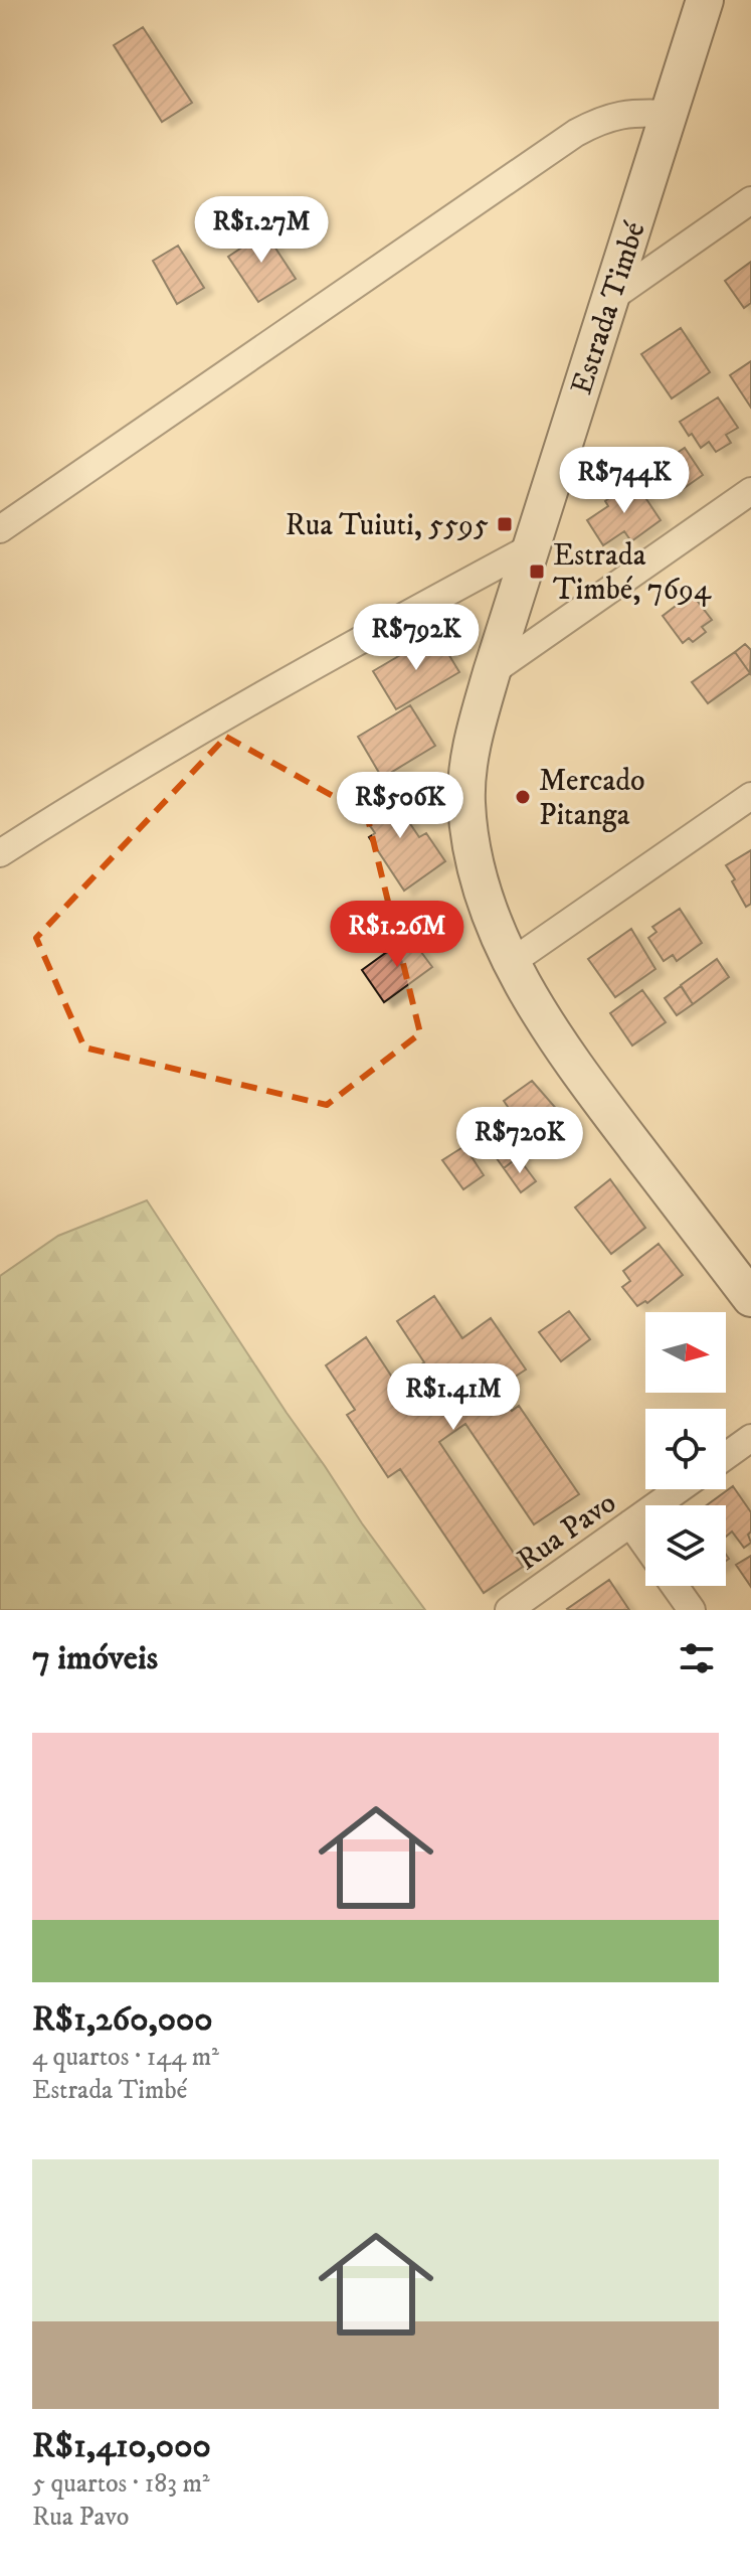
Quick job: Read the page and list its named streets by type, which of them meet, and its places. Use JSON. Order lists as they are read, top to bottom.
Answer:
{
  "streets": {
    "street": ["Estrada Timbé", "Rua Pavo"]
  },
  "places": {
    "transit": ["Rua Tuiuti, 5595", "Estrada Timbé, 7694"],
    "other": ["Mercado Pitanga"]
  },
  "north": "right",
  "page": {
    "price": [
      "R$1.27M",
      "R$744K",
      "R$792K",
      "R$506K",
      "R$1.26M",
      "R$720K",
      "R$1.41M"
    ],
    "heading": "7 imóveis",
    "list": [
      {
        "name": "R$1,260,000",
        "note": "4 quartos · 144 m² · Estrada Timbé"
      },
      {
        "name": "R$1,410,000",
        "note": "5 quartos · 183 m² · Rua Pavo"
      }
    ]
  }
}
